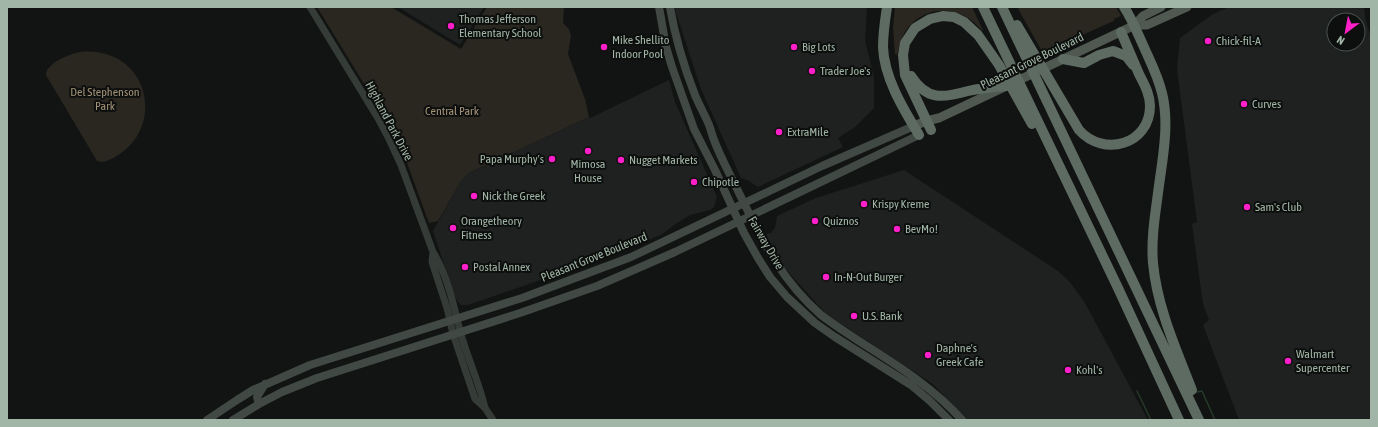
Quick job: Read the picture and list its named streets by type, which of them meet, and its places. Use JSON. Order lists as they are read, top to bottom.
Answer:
{
  "streets": {
    "main road": ["Pleasant Grove Boulevard", "Fairway Drive"],
    "street": ["Highland Park Drive"]
  },
  "crossings": [
    ["Pleasant Grove Boulevard", "Highland Park Drive"],
    ["Pleasant Grove Boulevard", "Fairway Drive"]
  ],
  "parks": ["Del Stephenson Park", "Central Park"],
  "places": [
    "Thomas Jefferson Elementary School",
    "Chick-fil-A",
    "Mike Shellito Indoor Pool",
    "Big Lots",
    "Trader Joe's",
    "Curves",
    "ExtraMile",
    "Mimosa House",
    "Papa Murphy's",
    "Nugget Markets",
    "Chipotle",
    "Nick the Greek",
    "Krispy Kreme",
    "Sam's Club",
    "Quiznos",
    "Orangetheory Fitness",
    "BevMo!",
    "Postal Annex",
    "In-N-Out Burger",
    "U.S. Bank",
    "Daphne's Greek Cafe",
    "Walmart Supercenter",
    "Kohl's"
  ],
  "north": "bottom left"
}
